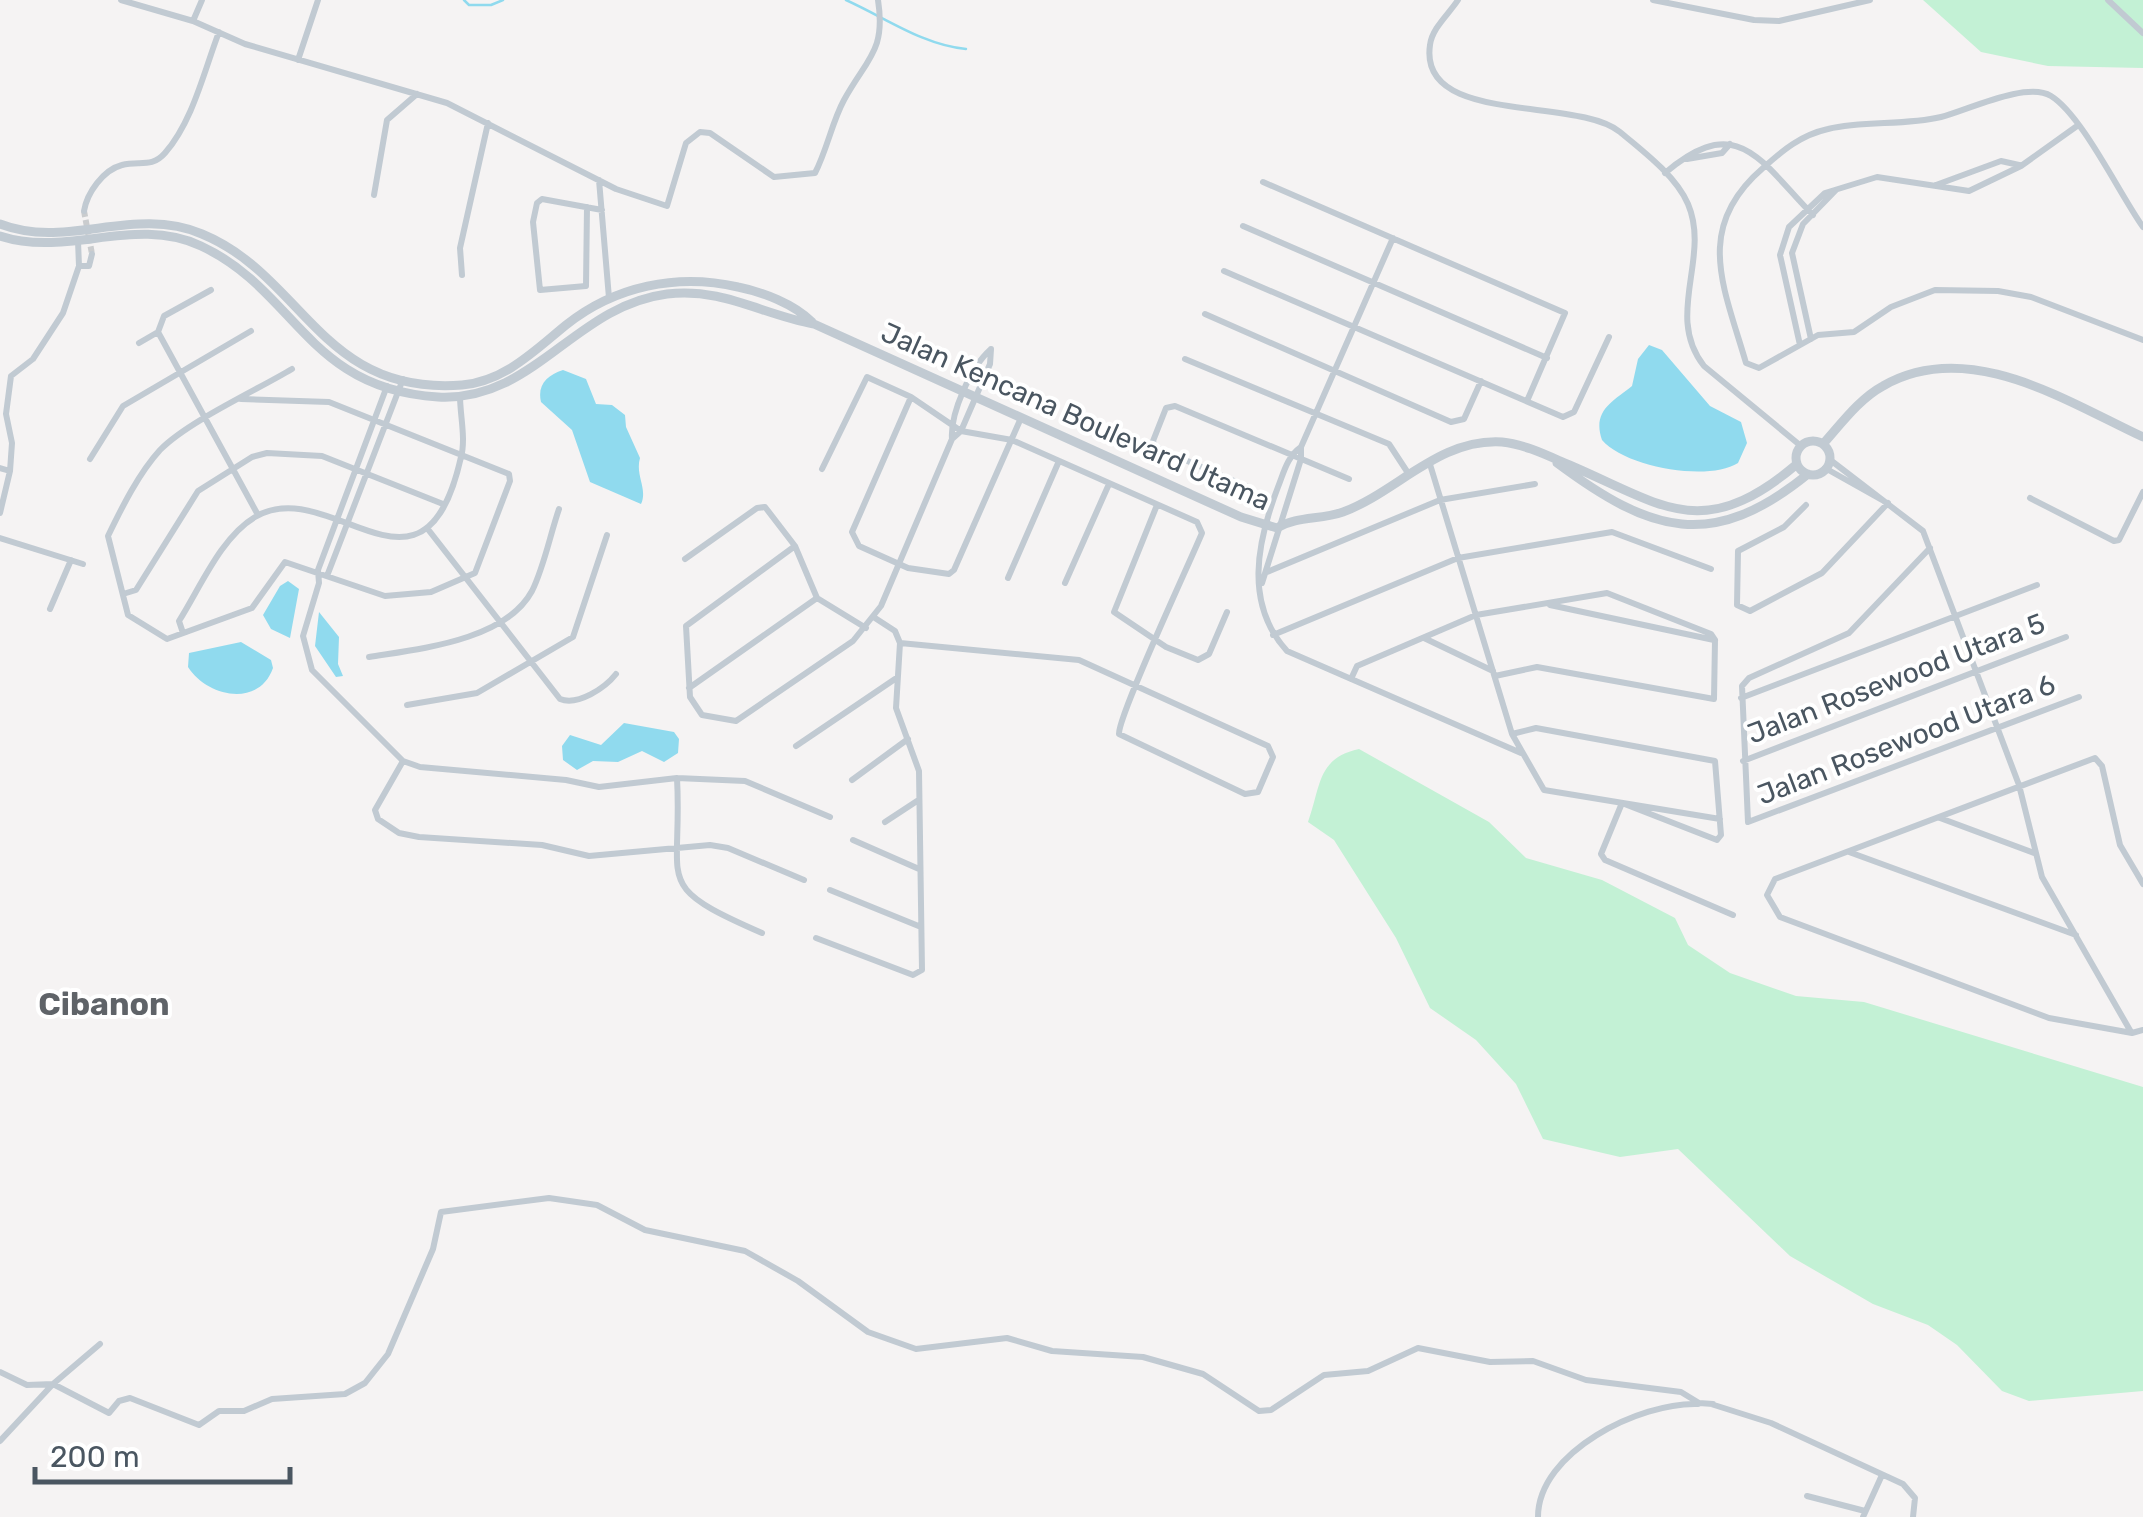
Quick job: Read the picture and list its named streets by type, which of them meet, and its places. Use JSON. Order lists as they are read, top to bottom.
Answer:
{
  "streets": {
    "street": ["Jalan Kencana Boulevard Utama", "Jalan Rosewood Utara 5", "Jalan Rosewood Utara 6"]
  },
  "crossings": [
    ["Jalan Rosewood Utara 5", "Jalan Rosewood Utara 6"]
  ],
  "districts": ["Cibanon"],
  "scale_bar": "200 m"
}
